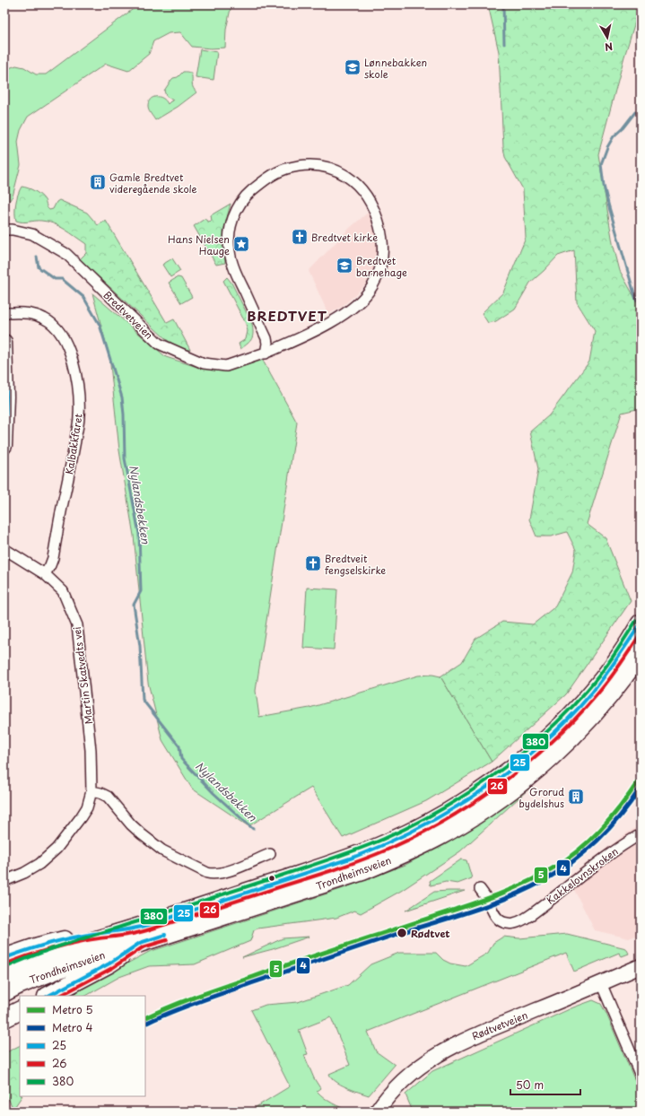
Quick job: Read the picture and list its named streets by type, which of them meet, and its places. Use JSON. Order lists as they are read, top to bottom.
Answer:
{
  "streets": {
    "highway": ["Trondheimsveien"],
    "street": [
      "Bredtvetveien",
      "Kalbakkfaret",
      "Martin Skatvedts vei",
      "Kakkelovnskroken",
      "Rødtvetveien"
    ]
  },
  "crossings": [
    ["Kalbakkfaret", "Martin Skatvedts vei"]
  ],
  "districts": ["BREDTVET"],
  "water": ["Nylandsbekken"],
  "places": {
    "school or university": ["Lønnebakken skole", "Bredtvet barnehage"],
    "building": ["Gamle Bredtvet videregående skole", "Grorud bydelshus"],
    "church": ["Bredtvet kirke", "Bredtveit fengselskirke"],
    "place": ["Hans Nielsen Hauge"],
    "other": ["Rødtvet"]
  },
  "lines": [
    "transit line 25",
    "transit line 380",
    "transit line 26",
    "metro line 5",
    "metro line 4"
  ],
  "legend": [
    "Metro 5",
    "Metro 4",
    "25",
    "26",
    "380"
  ],
  "scale_bar": "50 m",
  "north": "bottom"
}
